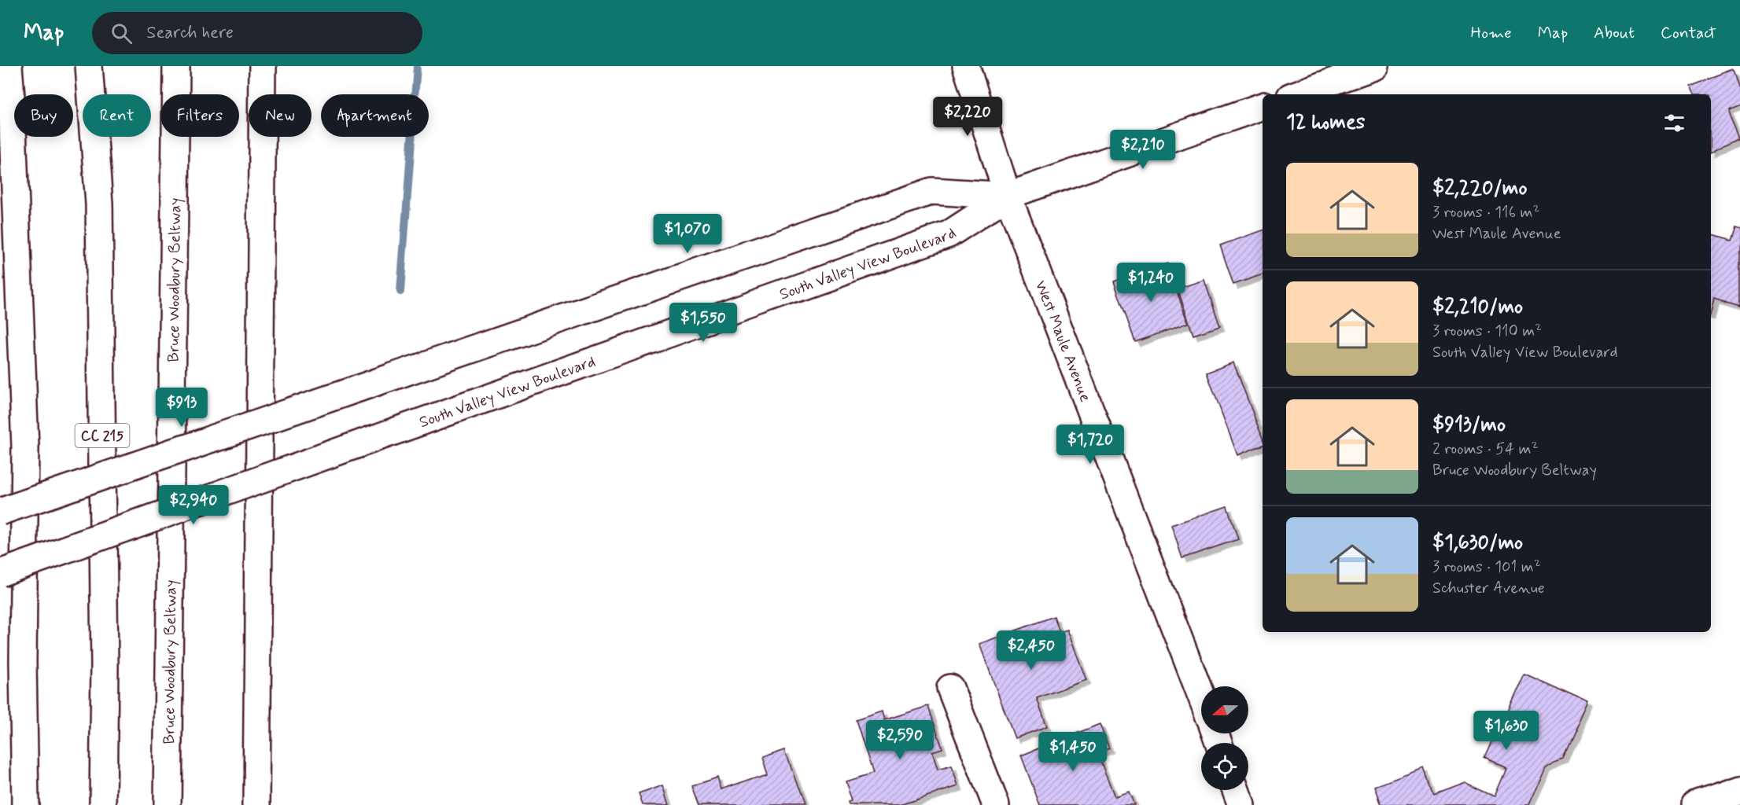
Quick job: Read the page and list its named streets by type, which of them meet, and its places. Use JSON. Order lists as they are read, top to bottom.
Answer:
{
  "streets": {
    "main road": [
      "South Valley View Boulevard",
      "Bruce Woodbury Beltway",
      "West Maule Avenue",
      "CC 215"
    ]
  },
  "crossings": [
    ["South Valley View Boulevard", "West Maule Avenue"]
  ],
  "north": "left",
  "page": {
    "header": "Map",
    "search": "Search here",
    "nav": [
      "Home",
      "Map",
      "About",
      "Contact"
    ],
    "chip": [
      "Buy",
      "Rent",
      "Filters",
      "New",
      "Apartment"
    ],
    "heading": "12 homes",
    "price": [
      "$2,220",
      "$2,210",
      "$1,070",
      "$1,240",
      "$1,550",
      "$913",
      "$1,720",
      "$2,940",
      "$2,450",
      "$1,630",
      "$2,590",
      "$1,450"
    ],
    "list": [
      {
        "name": "$2,220/mo",
        "note": "3 rooms · 116 m² · West Maule Avenue"
      },
      {
        "name": "$2,210/mo",
        "note": "3 rooms · 110 m² · South Valley View Boulevard"
      },
      {
        "name": "$913/mo",
        "note": "2 rooms · 54 m² · Bruce Woodbury Beltway"
      },
      {
        "name": "$1,630/mo",
        "note": "3 rooms · 101 m² · Schuster Avenue"
      }
    ]
  }
}
